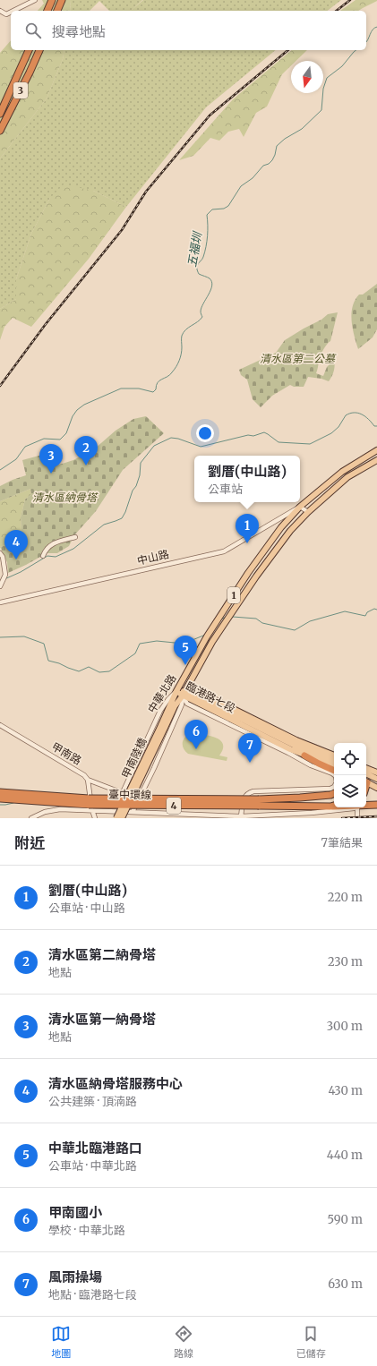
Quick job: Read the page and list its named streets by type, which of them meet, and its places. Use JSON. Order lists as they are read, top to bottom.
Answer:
{
  "streets": {
    "highway": ["3", "臺中環線", "4"],
    "main road": [
      "中山路",
      "1",
      "中華北路",
      "臨港路七段",
      "甲南陸橋"
    ],
    "street": ["甲南路"]
  },
  "crossings": [
    ["中山路", "中華北路"],
    ["1", "中華北路"],
    ["1", "臨港路七段"],
    ["1", "甲南陸橋"],
    ["中華北路", "臨港路七段"]
  ],
  "water": ["五福圳"],
  "parks": ["清水區第二公墓", "清水區納骨塔"],
  "north": "bottom",
  "page": {
    "search": "搜尋地點",
    "pins": [
      "2",
      "3",
      "1",
      "4",
      "5",
      "6",
      "7"
    ],
    "popup": ["劉厝(中山路)", "公車站"],
    "heading": ["附近", "7筆結果"],
    "list": [
      {
        "mark": "1",
        "name": "劉厝(中山路)",
        "note": "公車站 · 中山路",
        "value": "220 m"
      },
      {
        "mark": "2",
        "name": "清水區第二納骨塔",
        "note": "地點",
        "value": "230 m"
      },
      {
        "mark": "3",
        "name": "清水區第一納骨塔",
        "note": "地點",
        "value": "300 m"
      },
      {
        "mark": "4",
        "name": "清水區納骨塔服務中心",
        "note": "公共建築 · 頂湳路",
        "value": "430 m"
      },
      {
        "mark": "5",
        "name": "中華北臨港路口",
        "note": "公車站 · 中華北路",
        "value": "440 m"
      },
      {
        "mark": "6",
        "name": "甲南國小",
        "note": "學校 · 中華北路",
        "value": "590 m"
      },
      {
        "mark": "7",
        "name": "風雨操場",
        "note": "地點 · 臨港路七段",
        "value": "630 m"
      }
    ],
    "nav": ["地圖", "路線", "已儲存"]
  }
}
